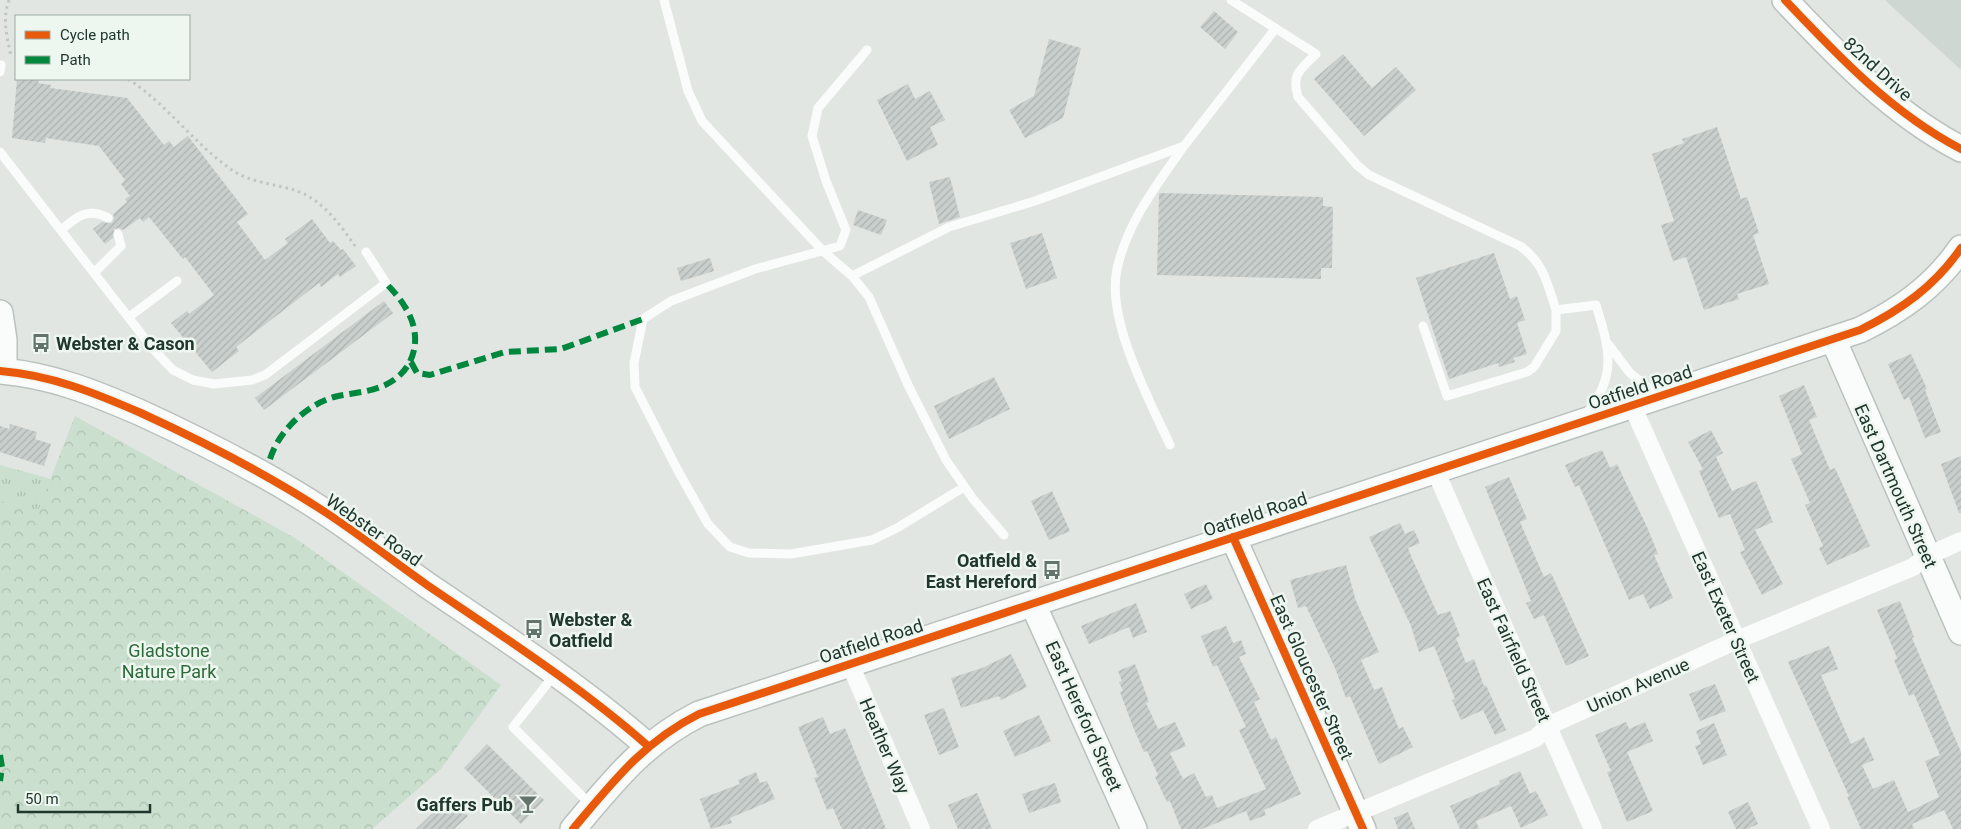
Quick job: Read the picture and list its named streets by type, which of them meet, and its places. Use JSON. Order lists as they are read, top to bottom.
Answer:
{
  "streets": {
    "main road": [
      "82nd Drive",
      "Oatfield Road",
      "East Dartmouth Street",
      "Webster Road",
      "East Gloucester Street",
      "East Hereford Street"
    ],
    "street": [
      "East Exeter Street",
      "East Fairfield Street",
      "Union Avenue",
      "Heather Way"
    ]
  },
  "crossings": [
    ["Oatfield Road", "East Dartmouth Street"],
    ["Oatfield Road", "Webster Road"],
    ["Oatfield Road", "East Exeter Street"],
    ["Oatfield Road", "East Fairfield Street"],
    ["Oatfield Road", "East Gloucester Street"],
    ["Oatfield Road", "East Hereford Street"],
    ["Oatfield Road", "Heather Way"],
    ["East Dartmouth Street", "Union Avenue"],
    ["East Exeter Street", "Union Avenue"],
    ["East Fairfield Street", "Union Avenue"],
    ["East Gloucester Street", "Union Avenue"]
  ],
  "parks": ["Gladstone Nature Park"],
  "places": {
    "bus stop": ["Webster & Cason", "Oatfield & East Hereford", "Webster & Oatfield"],
    "bar": ["Gaffers Pub"]
  },
  "legend": ["Cycle path", "Path"],
  "scale_bar": "50 m"
}
